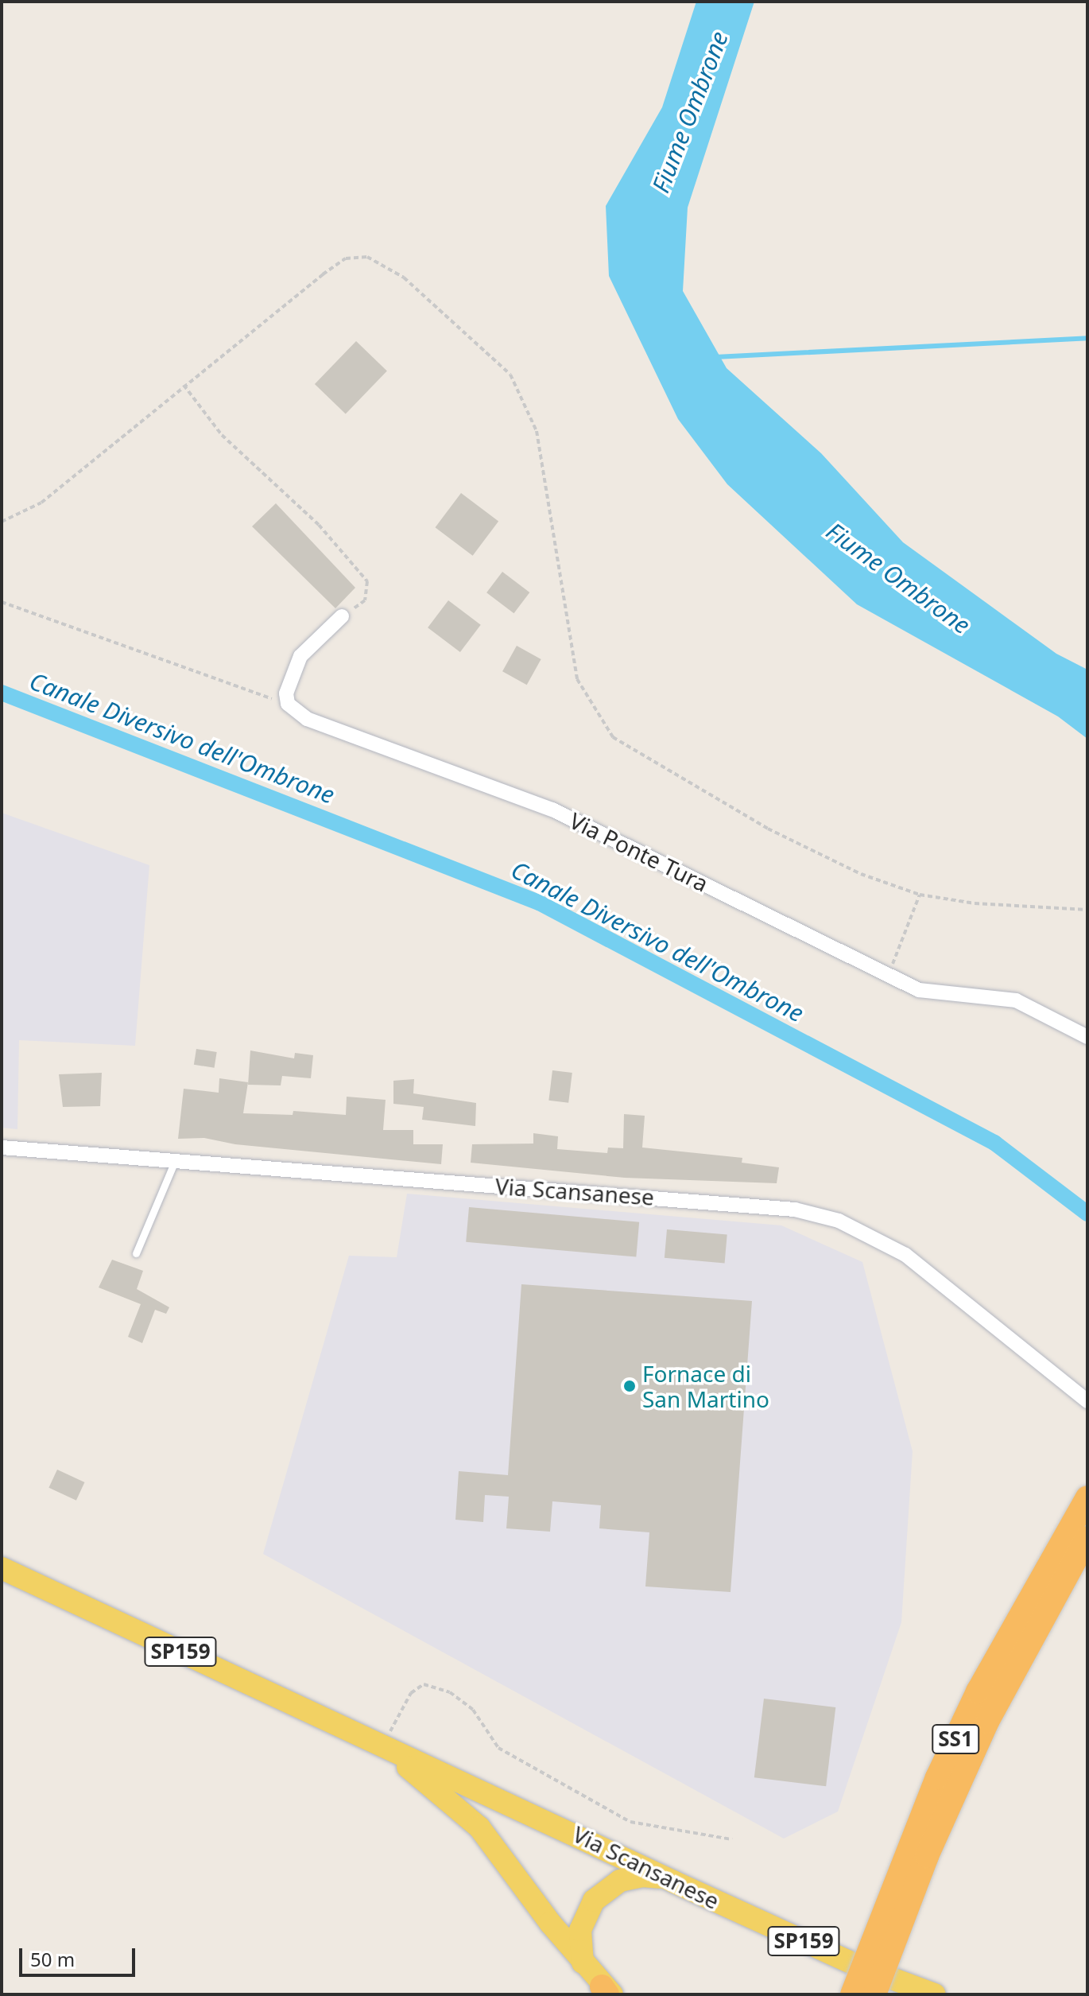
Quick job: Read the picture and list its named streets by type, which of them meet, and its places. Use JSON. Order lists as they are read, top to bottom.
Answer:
{
  "streets": {
    "highway": ["SS1"],
    "main road": ["Via Scansanese", "SP159"],
    "street": ["Via Ponte Tura"]
  },
  "crossings": [
    ["Via Scansanese", "SP159"]
  ],
  "water": ["Fiume Ombrone", "Canale Diversivo dell'Ombrone"],
  "places": ["Fornace di San Martino"],
  "scale_bar": "50 m"
}
